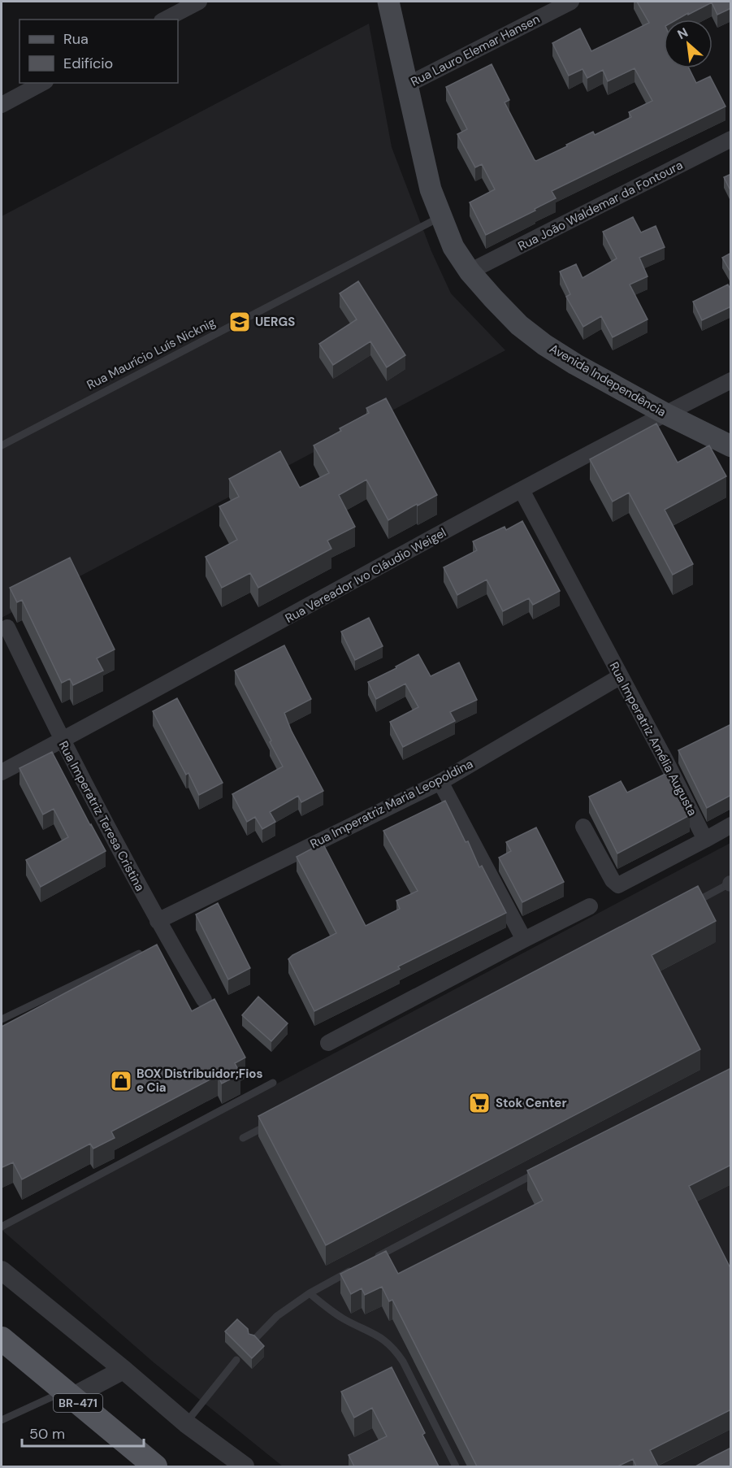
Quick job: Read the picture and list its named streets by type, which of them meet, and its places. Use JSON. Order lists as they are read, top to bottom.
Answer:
{
  "streets": {
    "main road": ["Avenida Independência", "BR-471"],
    "street": [
      "Rua Lauro Elemar Hansen",
      "Rua João Waldemar da Fontoura",
      "Rua Vereador Ivo Cláudio Weigel",
      "Rua Imperatriz Amélia Augusta",
      "Rua Imperatriz Maria Leopoldina",
      "Rua Imperatriz Teresa Cristina"
    ],
    "lane": ["Rua Maurício Luís Nicknig"]
  },
  "crossings": [
    ["Rua Lauro Elemar Hansen", "Avenida Independência"],
    ["Rua João Waldemar da Fontoura", "Avenida Independência"],
    ["Rua Maurício Luís Nicknig", "Avenida Independência"],
    ["Avenida Independência", "Rua Vereador Ivo Cláudio Weigel"],
    ["Rua Vereador Ivo Cláudio Weigel", "Rua Imperatriz Amélia Augusta"],
    ["Rua Vereador Ivo Cláudio Weigel", "Rua Imperatriz Teresa Cristina"],
    ["Rua Imperatriz Amélia Augusta", "Rua Imperatriz Maria Leopoldina"],
    ["Rua Imperatriz Maria Leopoldina", "Rua Imperatriz Teresa Cristina"]
  ],
  "places": {
    "school or university": ["UERGS"],
    "shop": ["BOX Distribuidor;Fios e Cia"],
    "supermarket": ["Stok Center"]
  },
  "legend": ["Rua", "Edifício"],
  "scale_bar": "50 m",
  "north": "top left"
}
